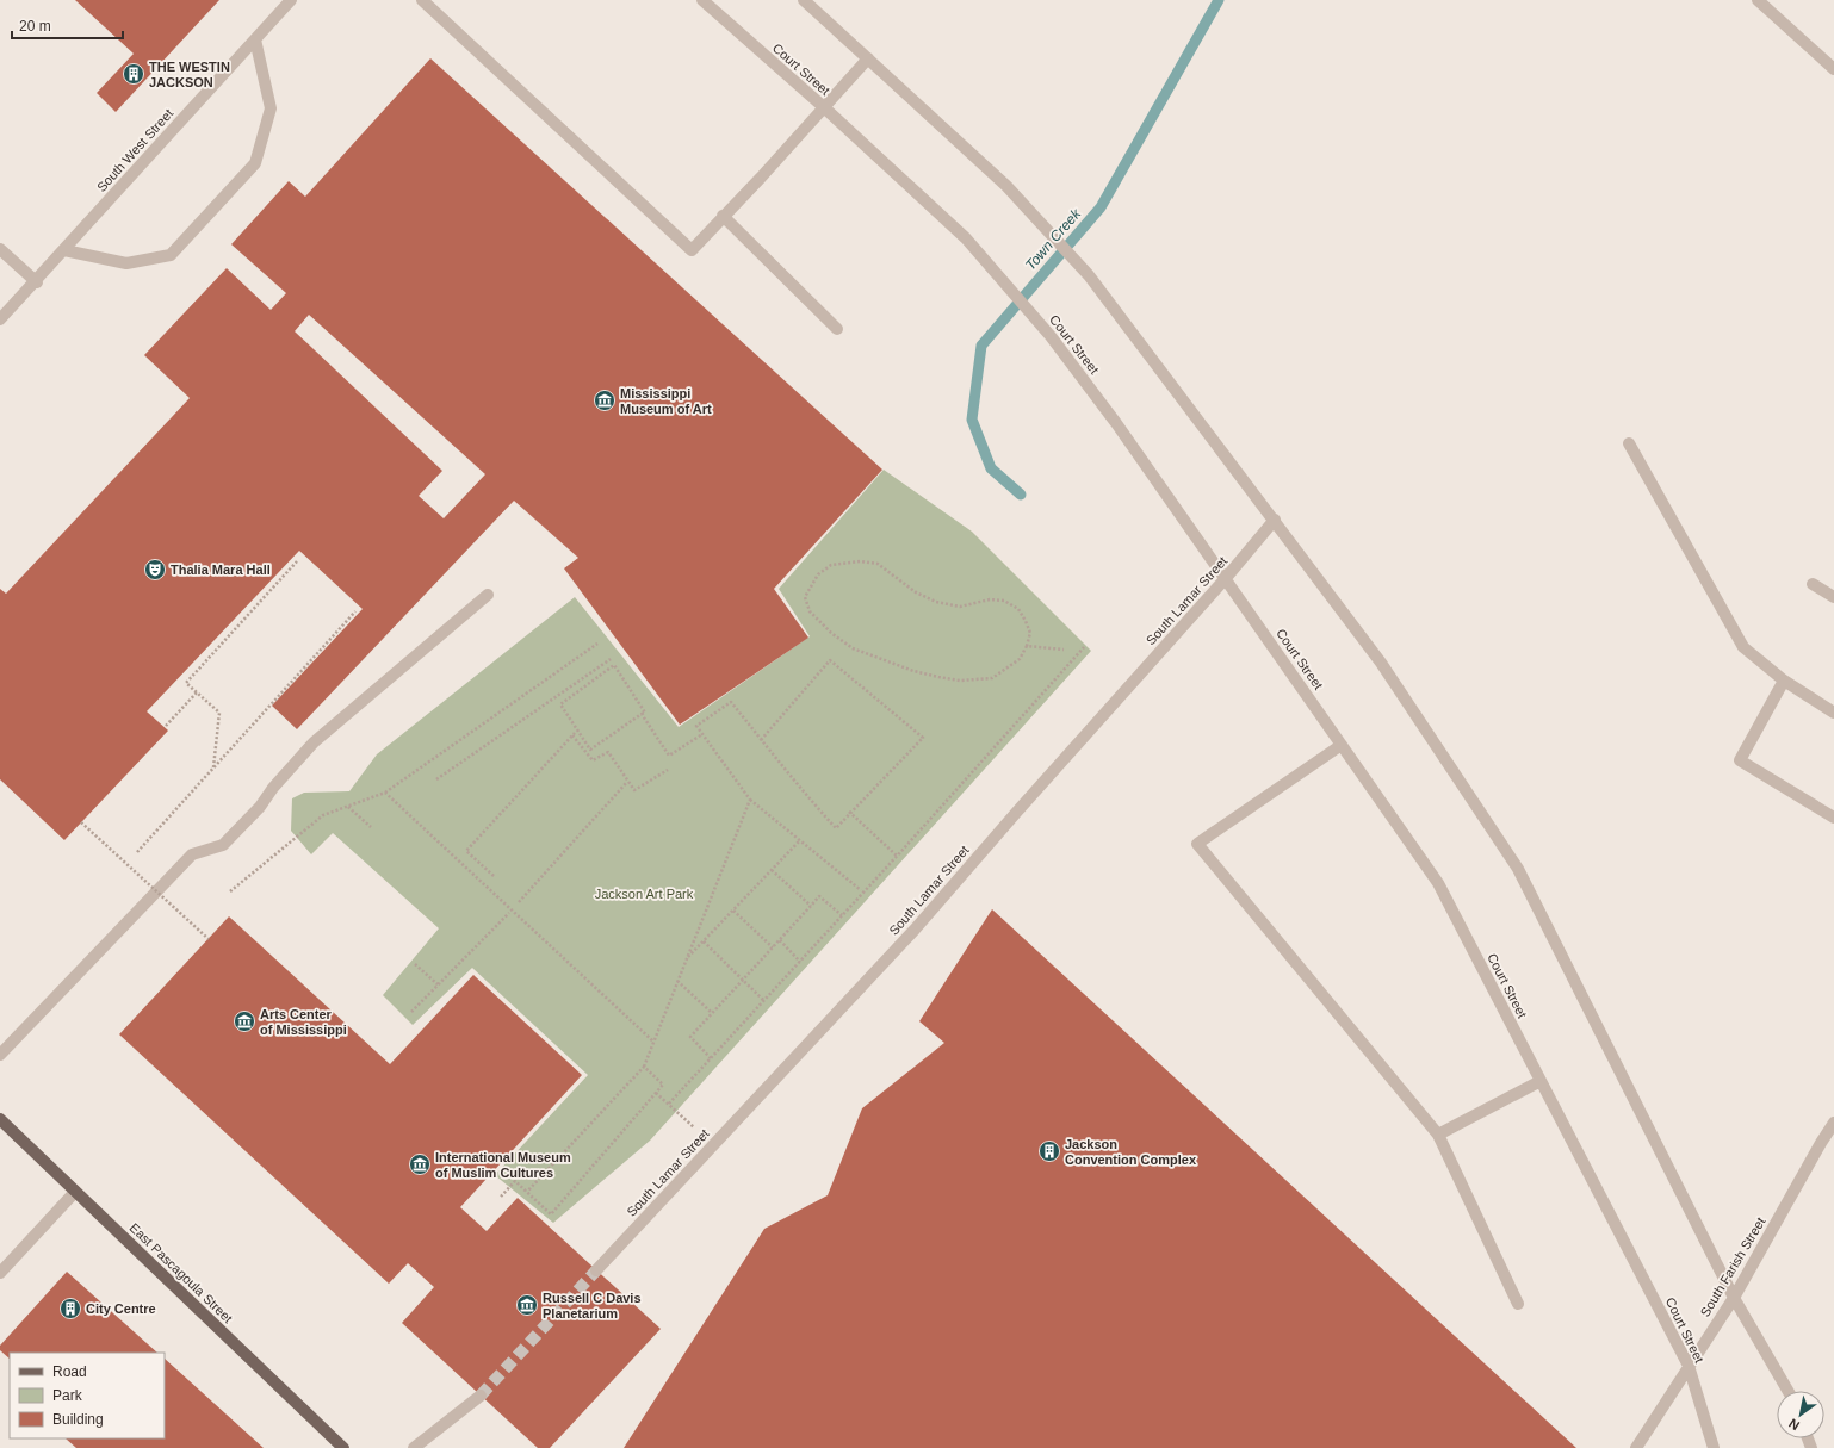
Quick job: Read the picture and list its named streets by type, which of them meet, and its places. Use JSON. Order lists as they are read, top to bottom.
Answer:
{
  "streets": {
    "main road": ["East Pascagoula Street"],
    "street": [
      "Court Street",
      "South West Street",
      "South Lamar Street",
      "South Farish Street"
    ]
  },
  "crossings": [
    ["Court Street", "South Lamar Street"],
    ["Court Street", "South Farish Street"]
  ],
  "water": ["Town Creek"],
  "parks": ["Jackson Art Park"],
  "places": {
    "building": ["THE WESTIN JACKSON", "Jackson Convention Complex", "City Centre"],
    "museum": [
      "Mississippi Museum of Art",
      "Arts Center of Mississippi",
      "International Museum of Muslim Cultures",
      "Russell C Davis Planetarium"
    ],
    "theatre": ["Thalia Mara Hall"]
  },
  "legend": ["Road", "Park", "Building"],
  "scale_bar": "20 m",
  "north": "bottom left"
}
